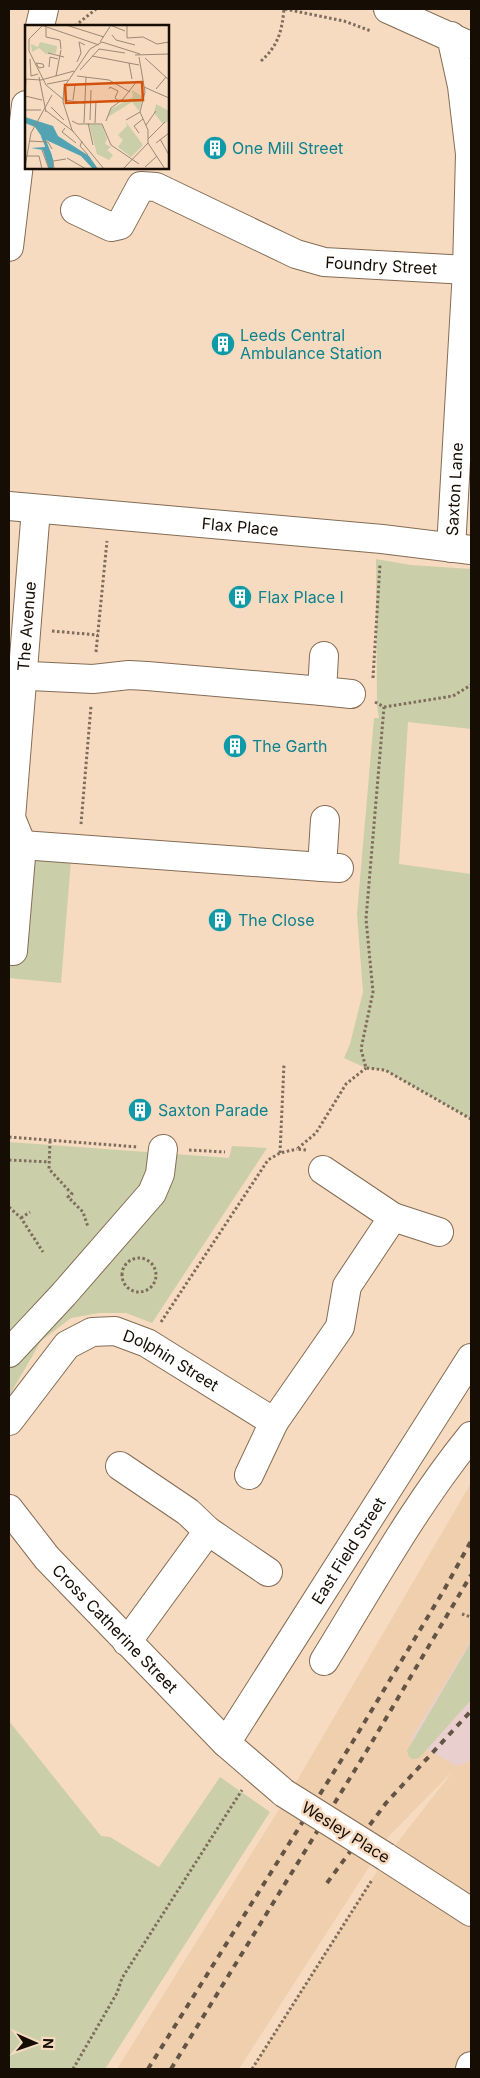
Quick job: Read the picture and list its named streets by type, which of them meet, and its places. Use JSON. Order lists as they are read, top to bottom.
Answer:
{
  "streets": {
    "main road": [
      "Foundry Street",
      "Saxton Lane",
      "Flax Place",
      "The Avenue",
      "Dolphin Street",
      "East Field Street",
      "Cross Catherine Street",
      "Wesley Place"
    ]
  },
  "crossings": [
    ["Foundry Street", "Saxton Lane"],
    ["Saxton Lane", "Flax Place"],
    ["Flax Place", "The Avenue"],
    ["East Field Street", "Cross Catherine Street"],
    ["East Field Street", "Wesley Place"],
    ["Cross Catherine Street", "Wesley Place"]
  ],
  "places": {
    "building": [
      "One Mill Street",
      "Leeds Central Ambulance Station",
      "Flax Place I",
      "The Garth",
      "The Close",
      "Saxton Parade"
    ]
  },
  "north": "right"
}
